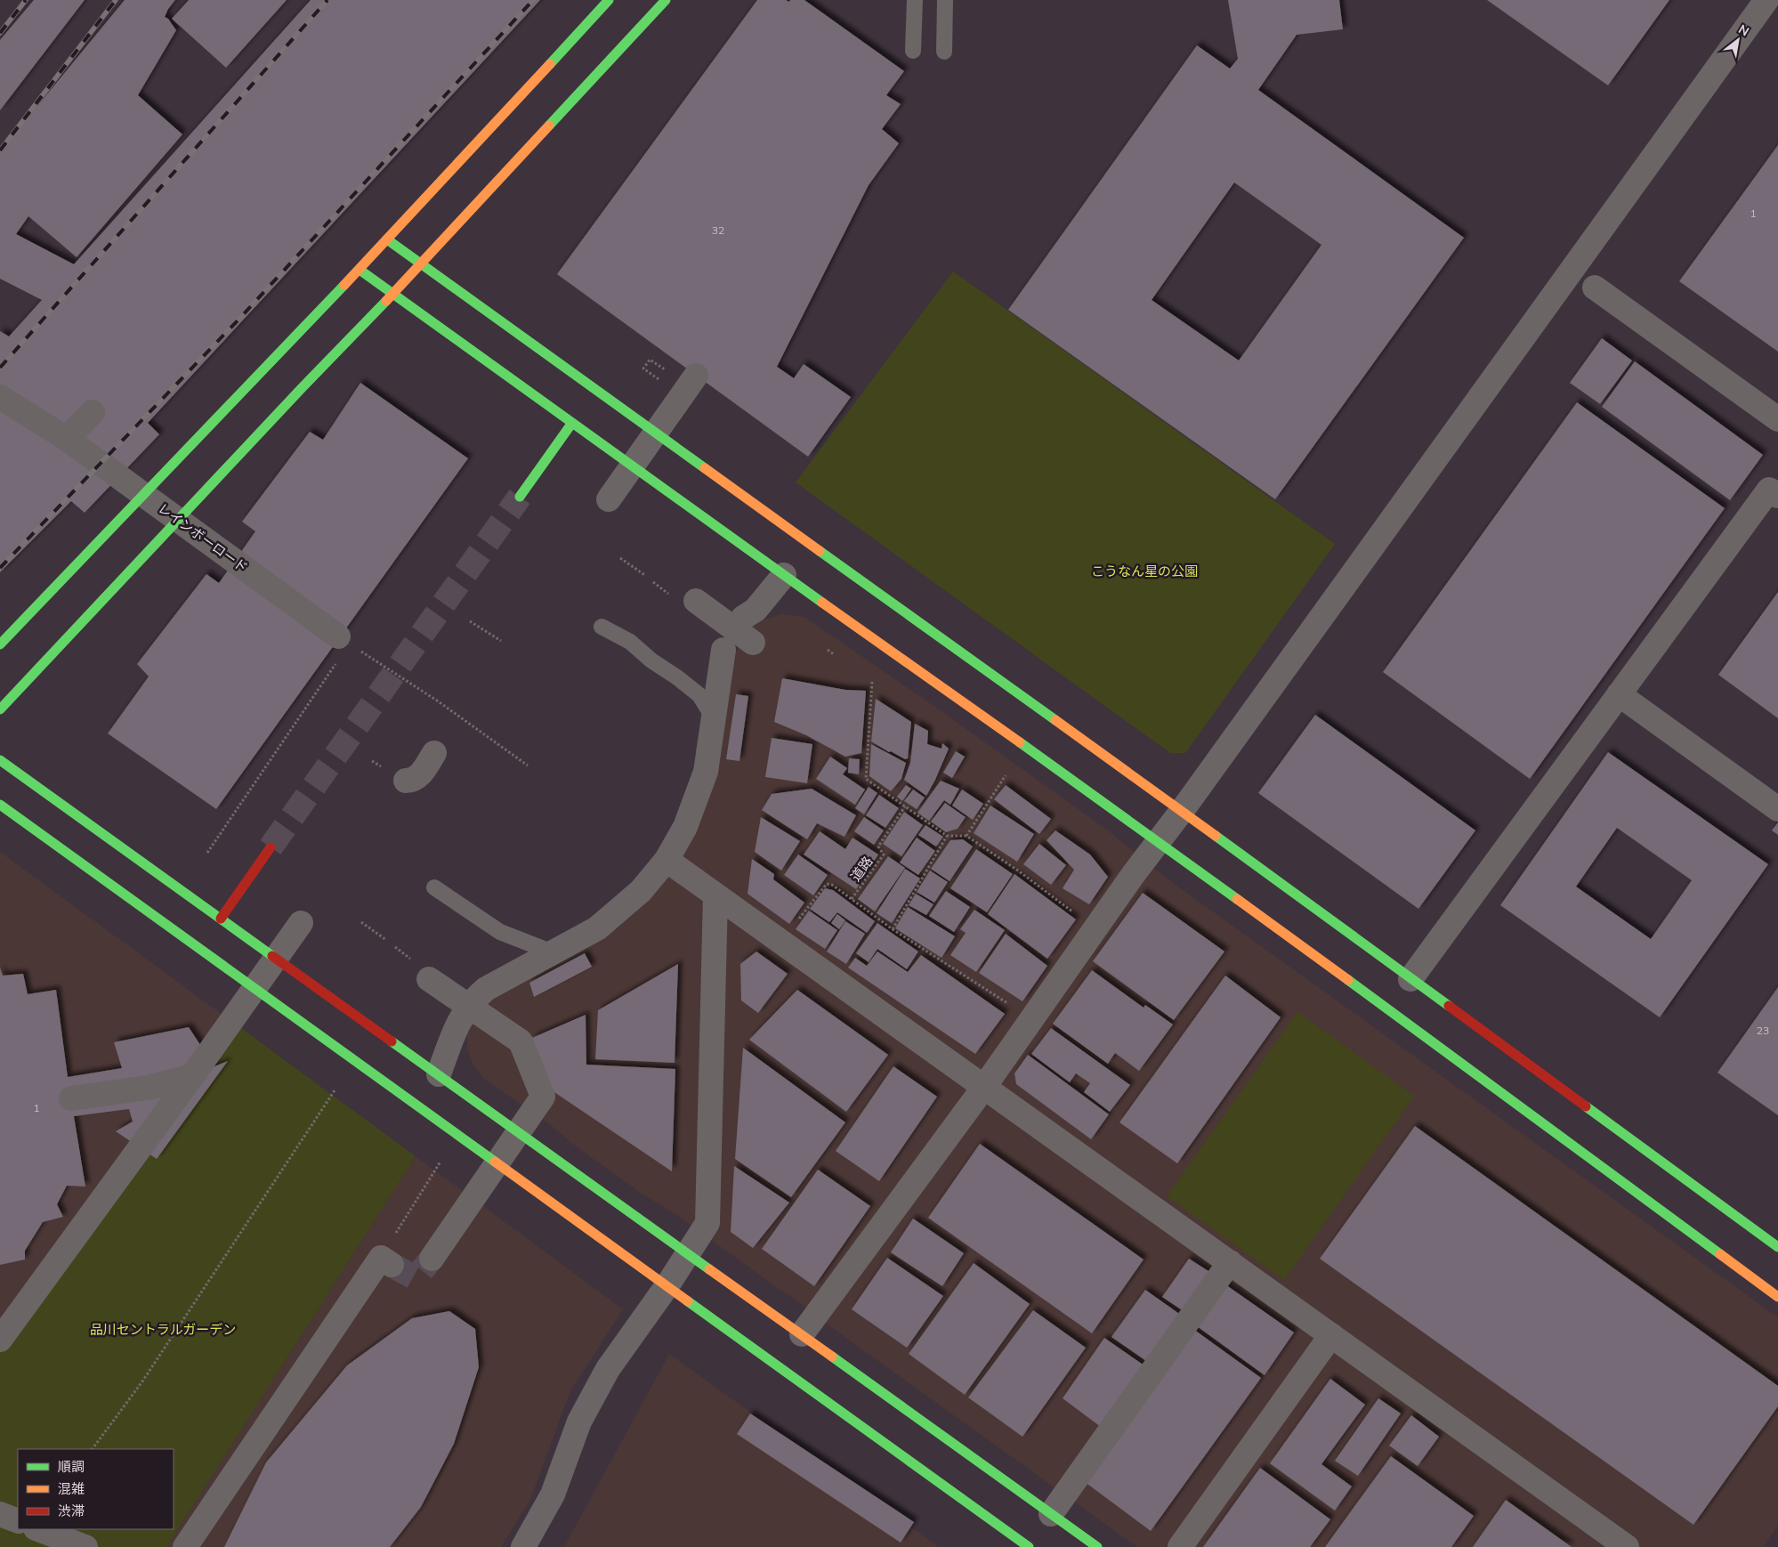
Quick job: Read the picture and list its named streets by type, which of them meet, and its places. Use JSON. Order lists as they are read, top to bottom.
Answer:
{
  "streets": {
    "street": ["レインボーロード"],
    "path": ["道路"]
  },
  "parks": ["こうなん星の公園", "品川セントラルガーデン"],
  "house_numbers": [
    "1",
    "32",
    "23",
    "1"
  ],
  "legend": ["順調", "混雑", "渋滞"],
  "north": "top right"
}
